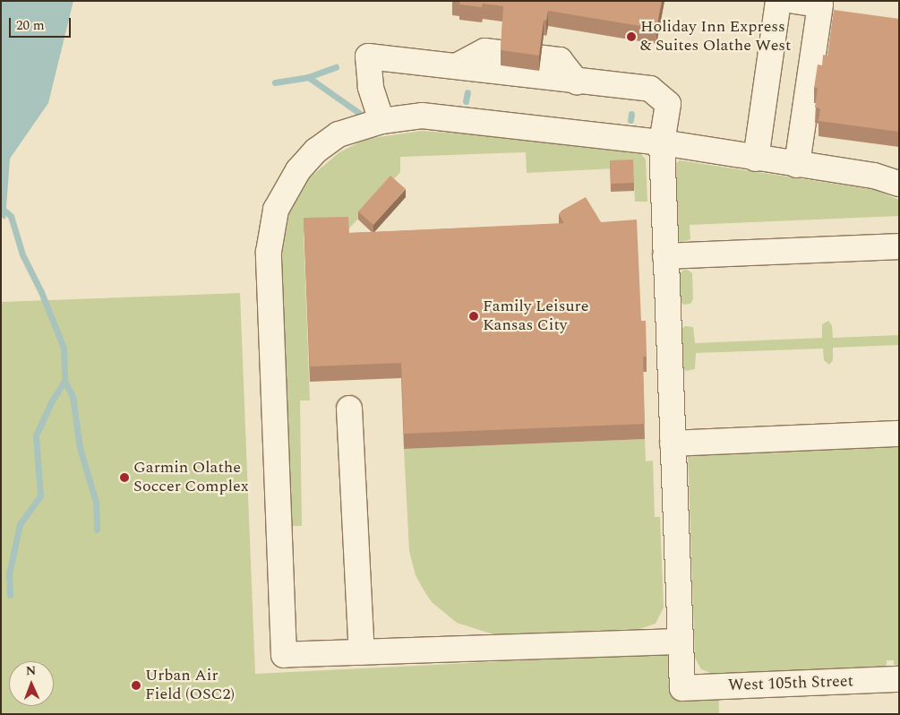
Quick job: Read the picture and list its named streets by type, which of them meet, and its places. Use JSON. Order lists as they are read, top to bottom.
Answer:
{
  "streets": {
    "lane": ["West 105th Street"]
  },
  "places": [
    "Holiday Inn Express & Suites Olathe West",
    "Family Leisure Kansas City",
    "Garmin Olathe Soccer Complex",
    "Urban Air Field (OSC2)"
  ],
  "scale_bar": "20 m",
  "north": "top"
}
